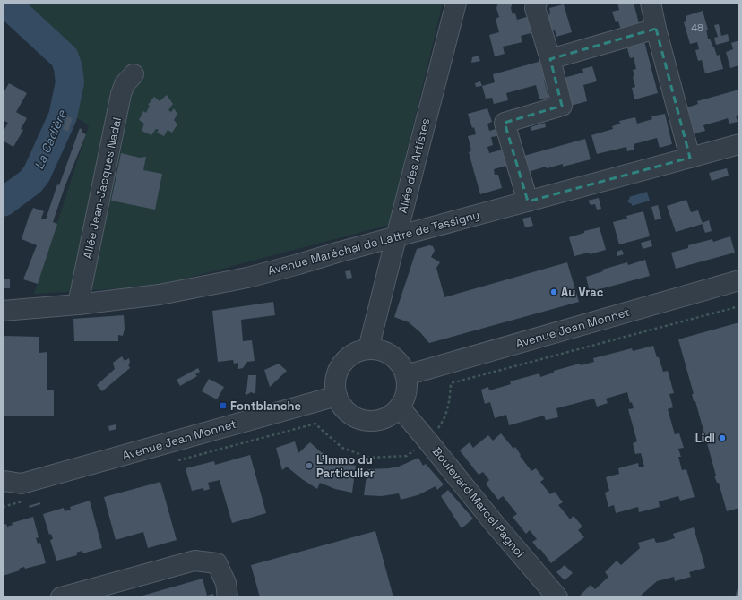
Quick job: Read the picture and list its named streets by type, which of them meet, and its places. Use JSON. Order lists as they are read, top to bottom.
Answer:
{
  "streets": {
    "street": [
      "Allée des Artistes",
      "Allée Jean-Jacques Nadal",
      "Avenue Maréchal de Lattre de Tassigny",
      "Avenue Jean Monnet",
      "Boulevard Marcel Pagnol"
    ]
  },
  "crossings": [
    ["Allée des Artistes", "Avenue Maréchal de Lattre de Tassigny"],
    ["Allée des Artistes", "Avenue Jean Monnet"],
    ["Allée des Artistes", "Boulevard Marcel Pagnol"],
    ["Allée Jean-Jacques Nadal", "Avenue Maréchal de Lattre de Tassigny"],
    ["Avenue Jean Monnet", "Boulevard Marcel Pagnol"]
  ],
  "water": ["La Cadière"],
  "places": {
    "other": ["Au Vrac", "Lidl", "L'Immo du Particulier"],
    "transit": ["Fontblanche"]
  },
  "house_numbers": ["48"]
}
